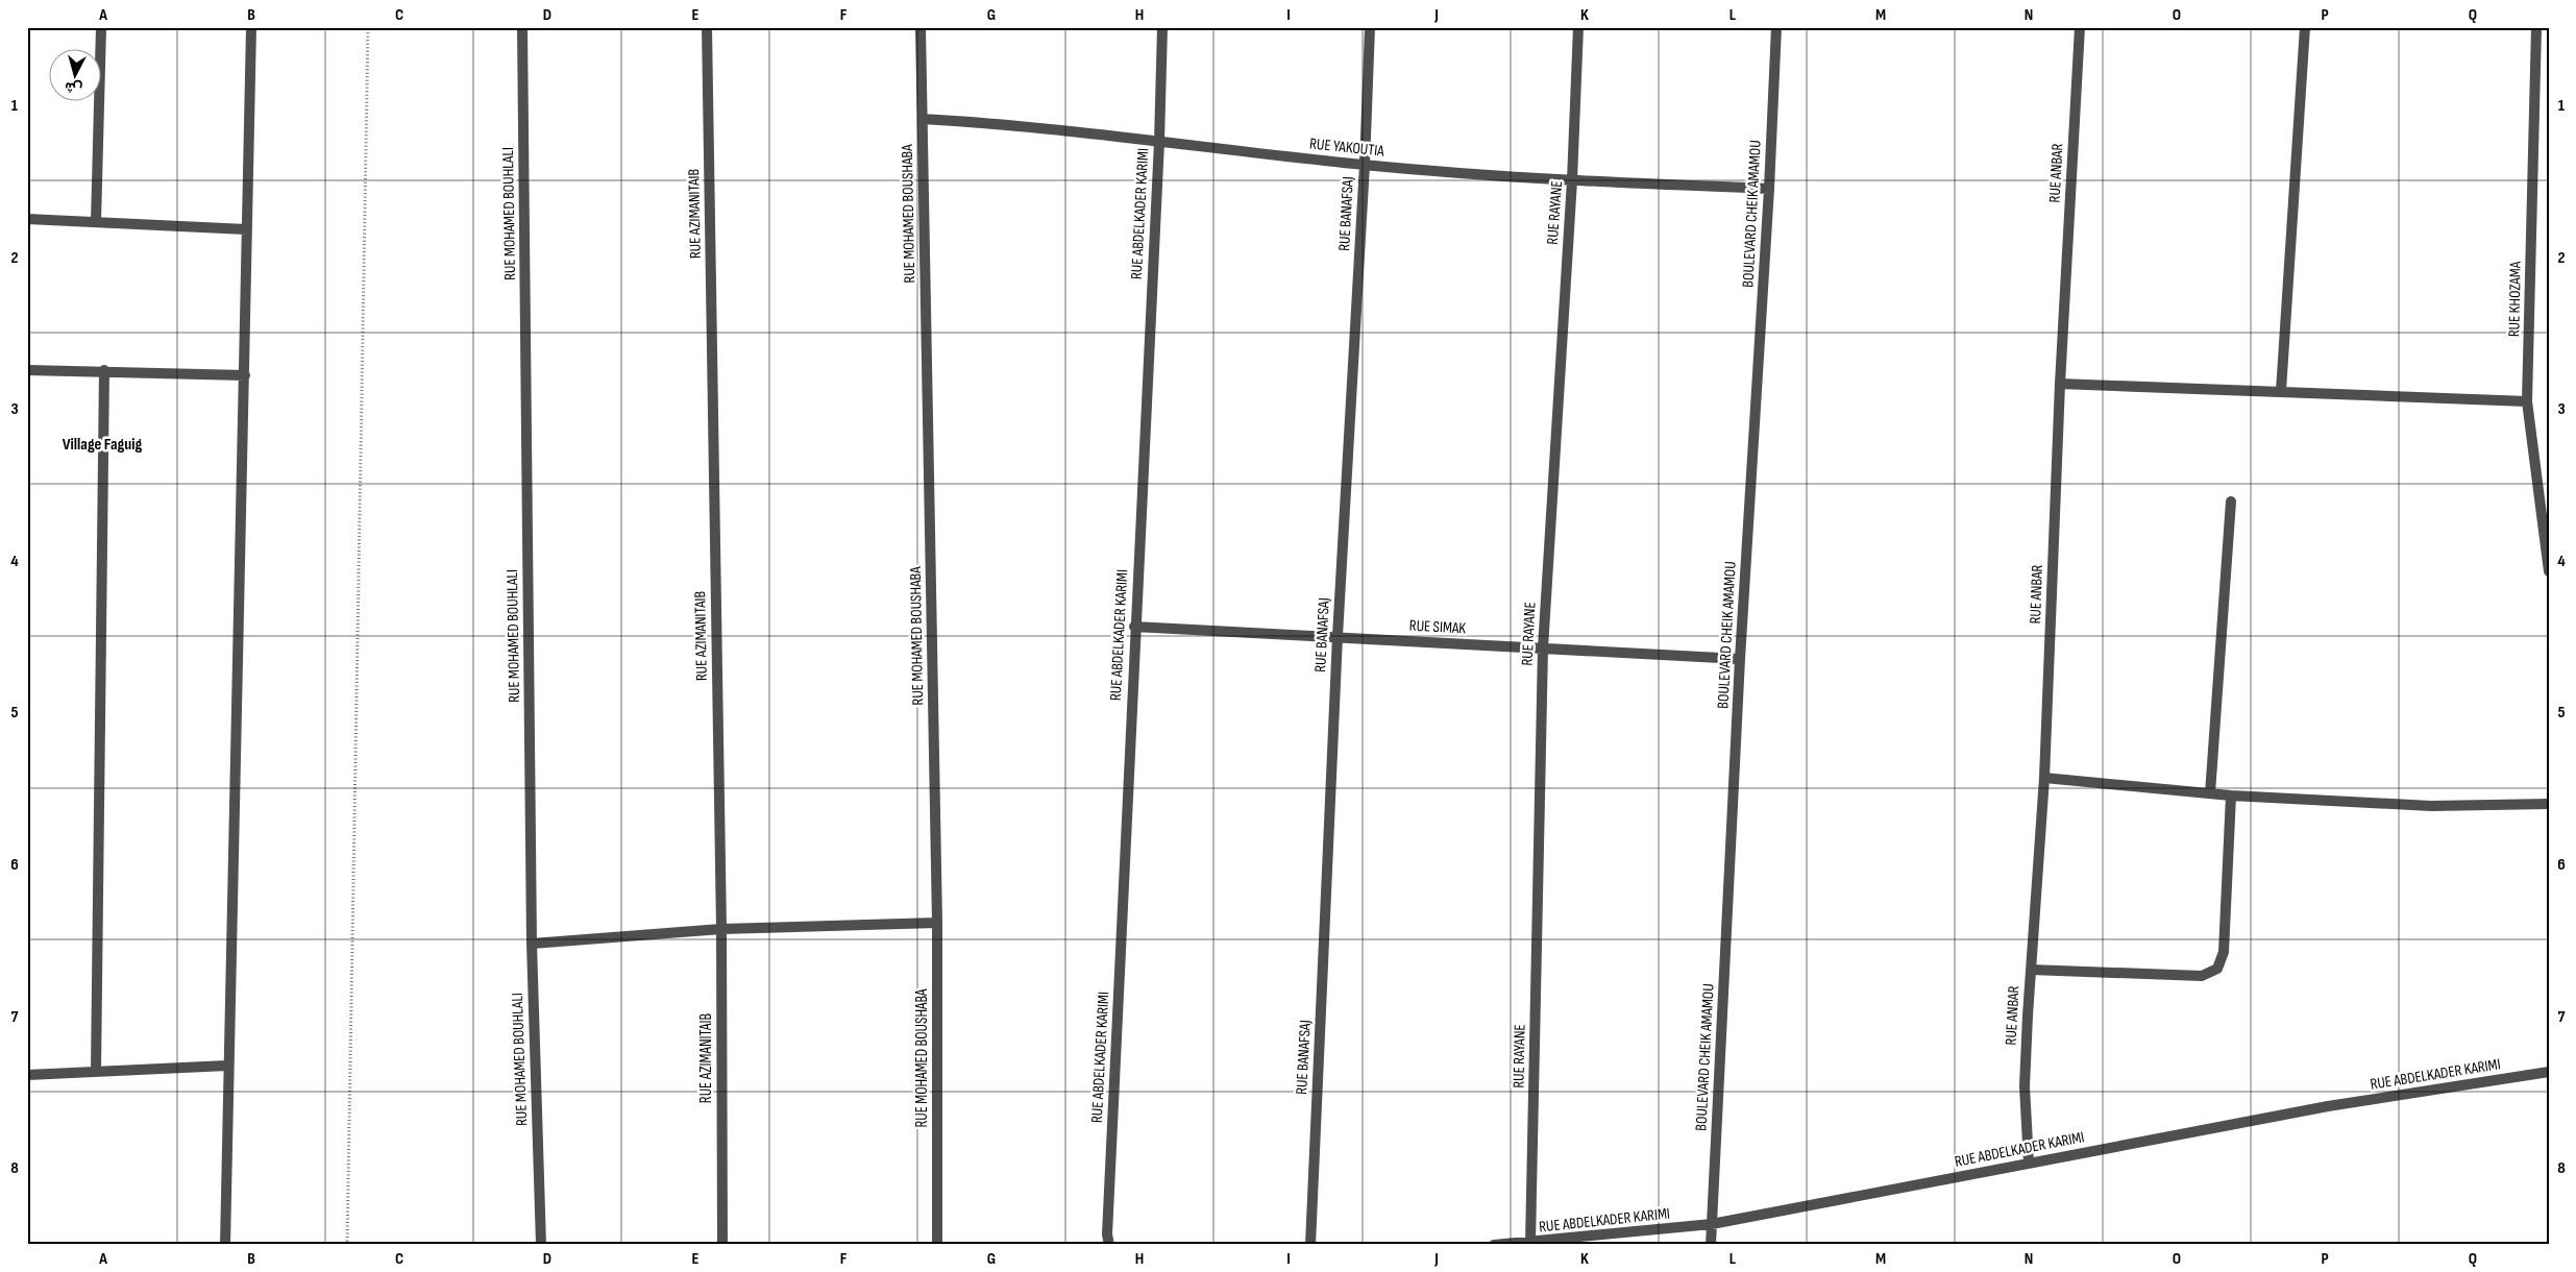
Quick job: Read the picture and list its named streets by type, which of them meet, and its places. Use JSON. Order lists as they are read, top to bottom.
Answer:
{
  "streets": {
    "street": [
      "RUE YAKOUTIA",
      "RUE ANBAR",
      "RUE RAYANE",
      "RUE MOHAMED BOUHLALI",
      "RUE AZIMANITAIB",
      "RUE MOHAMED BOUSHABA",
      "RUE ABDELKADER KARIMI",
      "RUE BANAFSAJ",
      "BOULEVARD CHEIK AMAMOU",
      "RUE KHOZAMA",
      "RUE SIMAK"
    ]
  },
  "crossings": [
    ["RUE YAKOUTIA", "RUE RAYANE"],
    ["RUE YAKOUTIA", "RUE MOHAMED BOUSHABA"],
    ["RUE YAKOUTIA", "RUE ABDELKADER KARIMI"],
    ["RUE YAKOUTIA", "RUE BANAFSAJ"],
    ["RUE YAKOUTIA", "BOULEVARD CHEIK AMAMOU"],
    ["RUE ANBAR", "RUE ABDELKADER KARIMI"],
    ["RUE RAYANE", "RUE ABDELKADER KARIMI"],
    ["RUE RAYANE", "RUE SIMAK"],
    ["RUE ABDELKADER KARIMI", "BOULEVARD CHEIK AMAMOU"],
    ["RUE ABDELKADER KARIMI", "RUE SIMAK"],
    ["RUE BANAFSAJ", "RUE SIMAK"],
    ["BOULEVARD CHEIK AMAMOU", "RUE SIMAK"]
  ],
  "districts": ["Village Faguig"],
  "north": "bottom",
  "grid": {
    "columns": [
      "A",
      "B",
      "C",
      "D",
      "E",
      "F",
      "G",
      "H",
      "I",
      "J",
      "K",
      "L",
      "M",
      "N",
      "O",
      "P",
      "Q"
    ],
    "rows": [
      "1",
      "2",
      "3",
      "4",
      "5",
      "6",
      "7",
      "8"
    ]
  }
}
